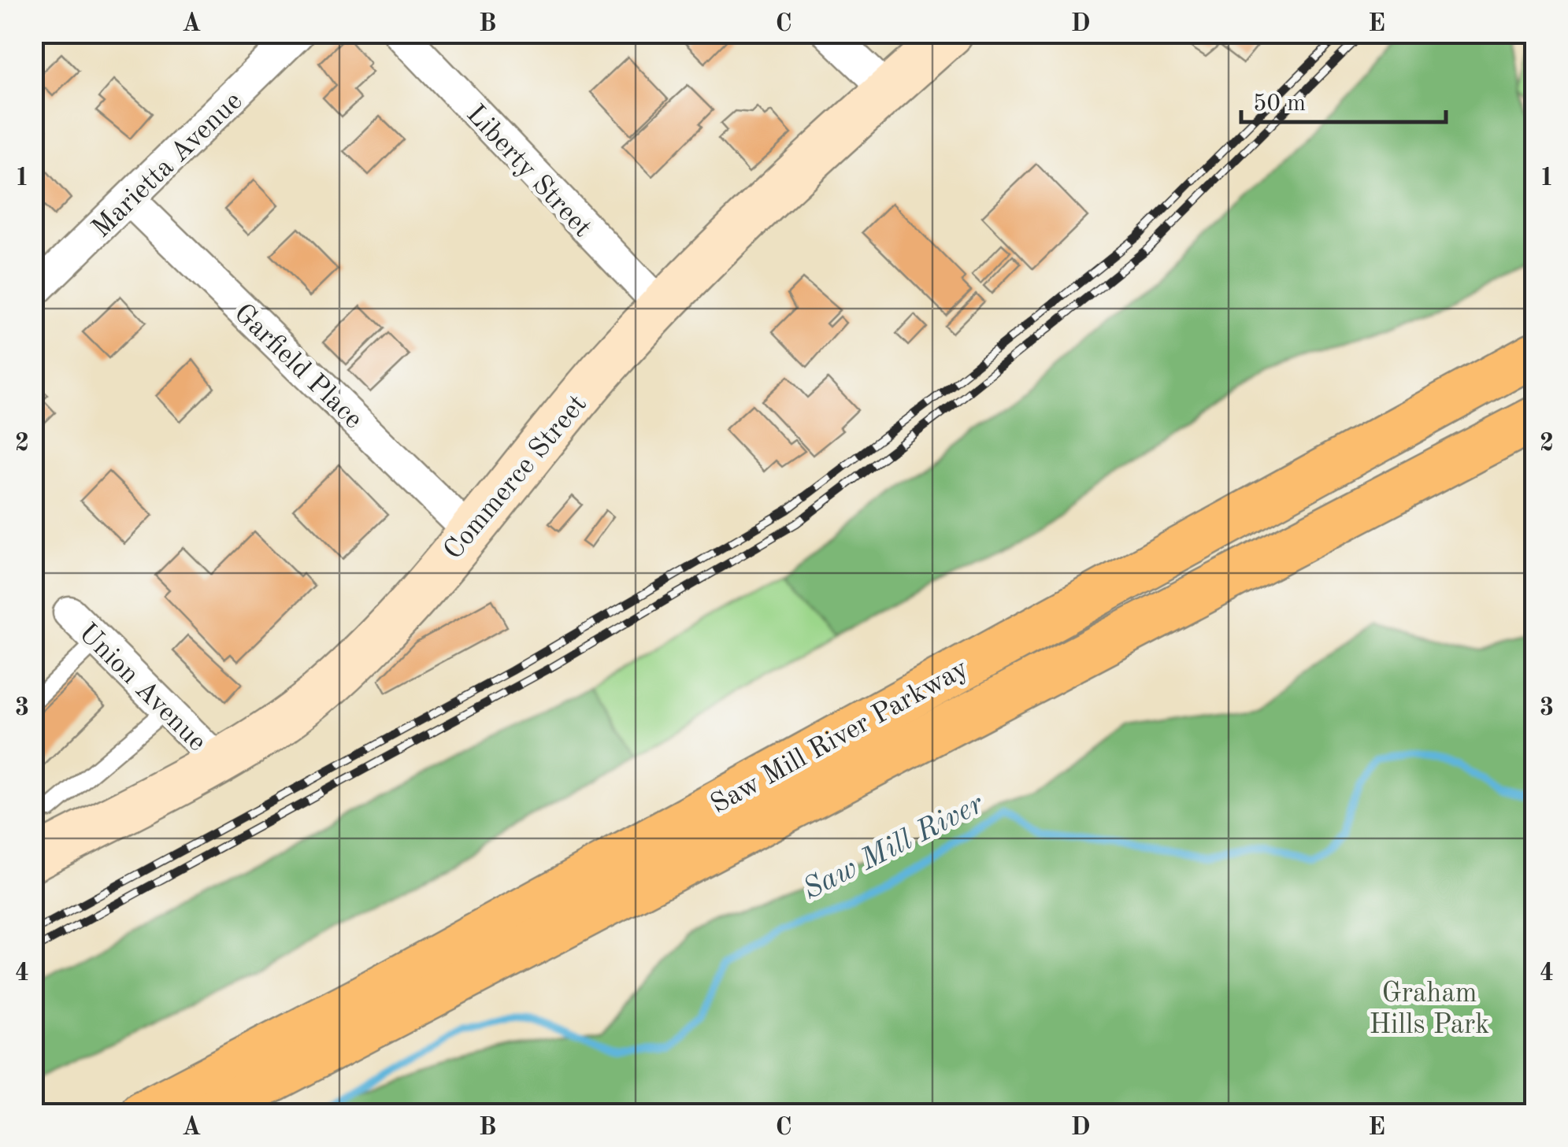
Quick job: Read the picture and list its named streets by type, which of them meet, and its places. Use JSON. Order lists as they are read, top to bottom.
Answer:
{
  "streets": {
    "highway": ["Saw Mill River Parkway"],
    "main road": ["Commerce Street"],
    "street": [
      "Marietta Avenue",
      "Liberty Street",
      "Garfield Place",
      "Union Avenue"
    ]
  },
  "crossings": [
    ["Marietta Avenue", "Garfield Place"],
    ["Liberty Street", "Commerce Street"],
    ["Garfield Place", "Commerce Street"],
    ["Commerce Street", "Union Avenue"]
  ],
  "water": ["Saw Mill River"],
  "parks": ["Graham Hills Park"],
  "scale_bar": "50 m",
  "grid": {
    "columns": [
      "A",
      "B",
      "C",
      "D",
      "E"
    ],
    "rows": [
      "1",
      "2",
      "3",
      "4"
    ]
  }
}
